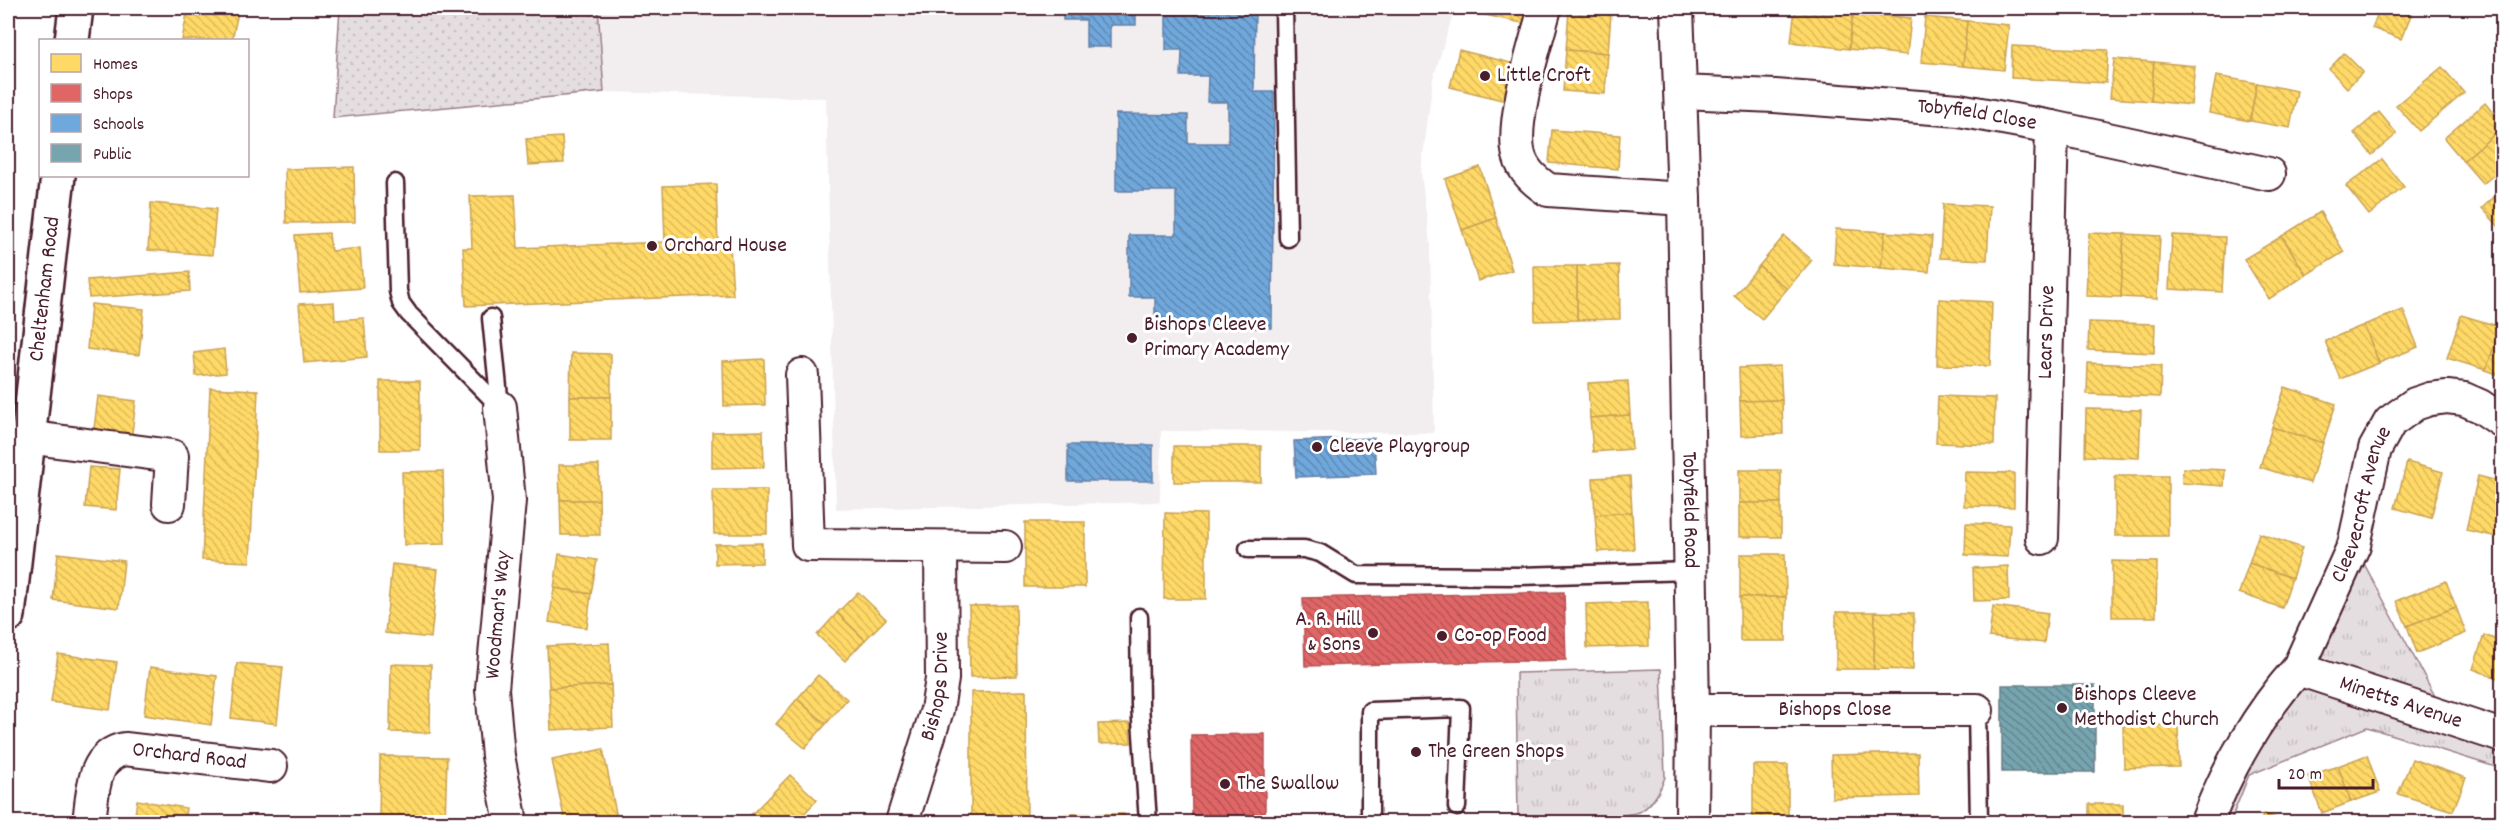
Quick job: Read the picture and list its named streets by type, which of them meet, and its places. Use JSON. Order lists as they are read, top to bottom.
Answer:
{
  "streets": {
    "street": [
      "Tobyfield Close",
      "Cheltenham Road",
      "Lears Drive",
      "Cleevecroft Avenue",
      "Tobyfield Road",
      "Woodman's Way",
      "Bishops Drive",
      "Minetts Avenue",
      "Bishops Close",
      "Orchard Road"
    ]
  },
  "crossings": [
    ["Tobyfield Close", "Lears Drive"],
    ["Tobyfield Close", "Tobyfield Road"],
    ["Cleevecroft Avenue", "Minetts Avenue"],
    ["Tobyfield Road", "Bishops Close"]
  ],
  "places": [
    "Little Croft",
    "Orchard House",
    "Bishops Cleeve Primary Academy",
    "Cleeve Playgroup",
    "A. R. Hill & Sons",
    "Co-op Food",
    "Bishops Cleeve Methodist Church",
    "The Green Shops",
    "The Swallow"
  ],
  "legend": [
    "Homes",
    "Shops",
    "Schools",
    "Public"
  ],
  "scale_bar": "20 m"
}
